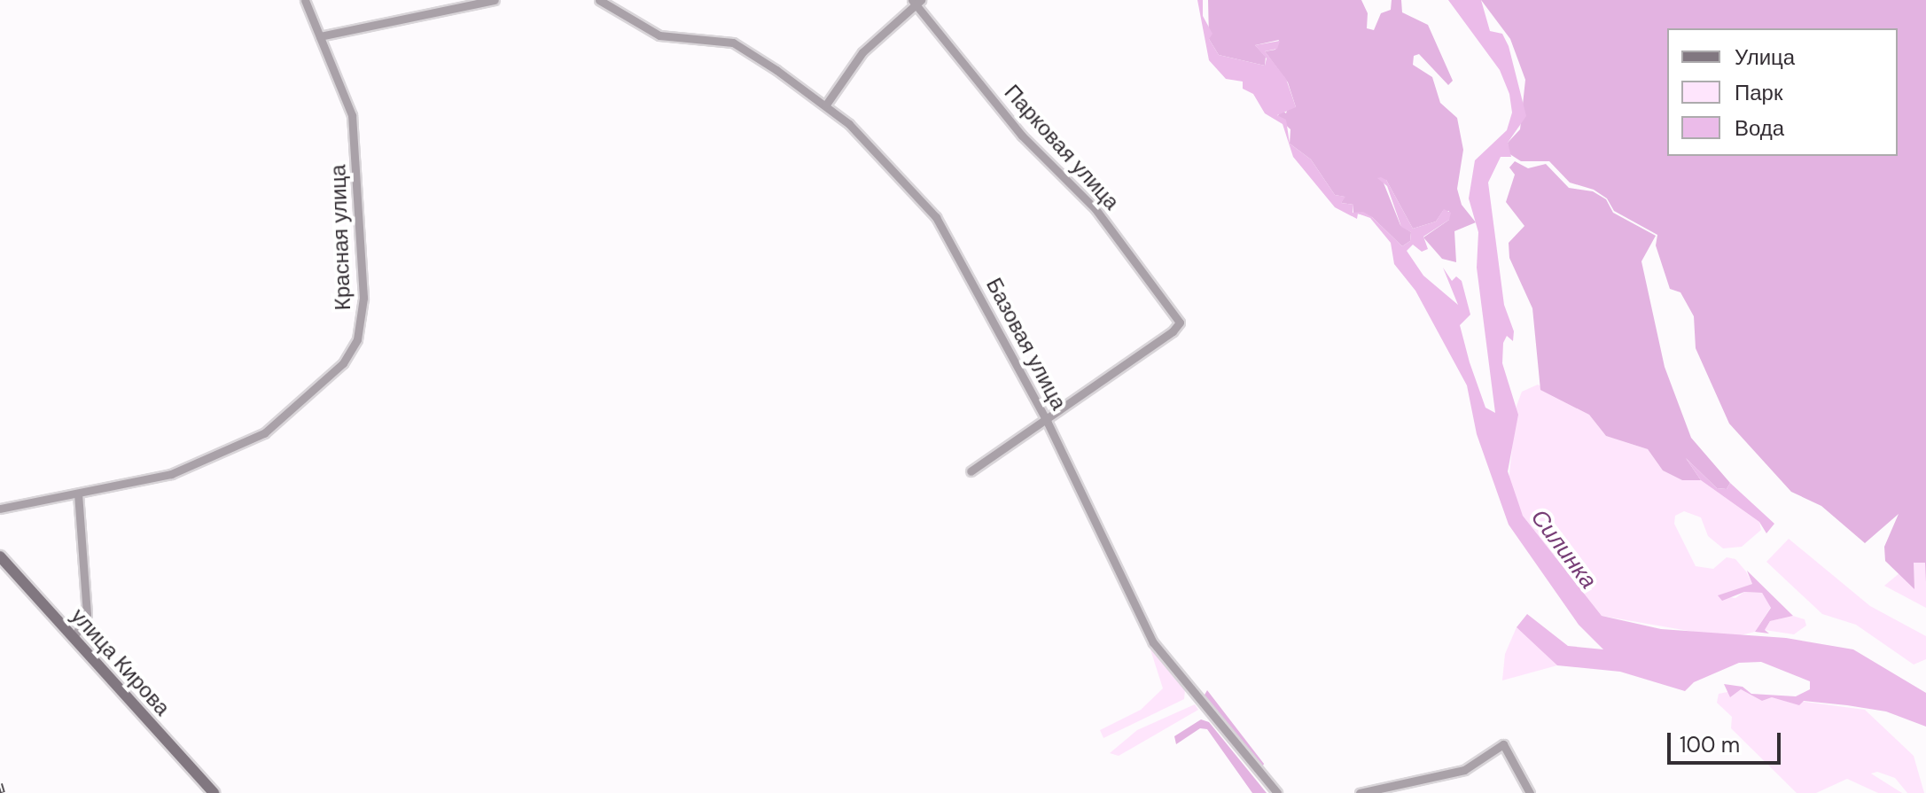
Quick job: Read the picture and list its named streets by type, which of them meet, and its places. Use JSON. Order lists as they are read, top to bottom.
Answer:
{
  "streets": {
    "main road": ["улица Кирова"],
    "street": ["Парковая улица", "Красная улица", "Базовая улица"]
  },
  "crossings": [
    ["Парковая улица", "Базовая улица"]
  ],
  "water": ["Силинка"],
  "legend": ["Улица", "Парк", "Вода"],
  "scale_bar": "100 m"
}
